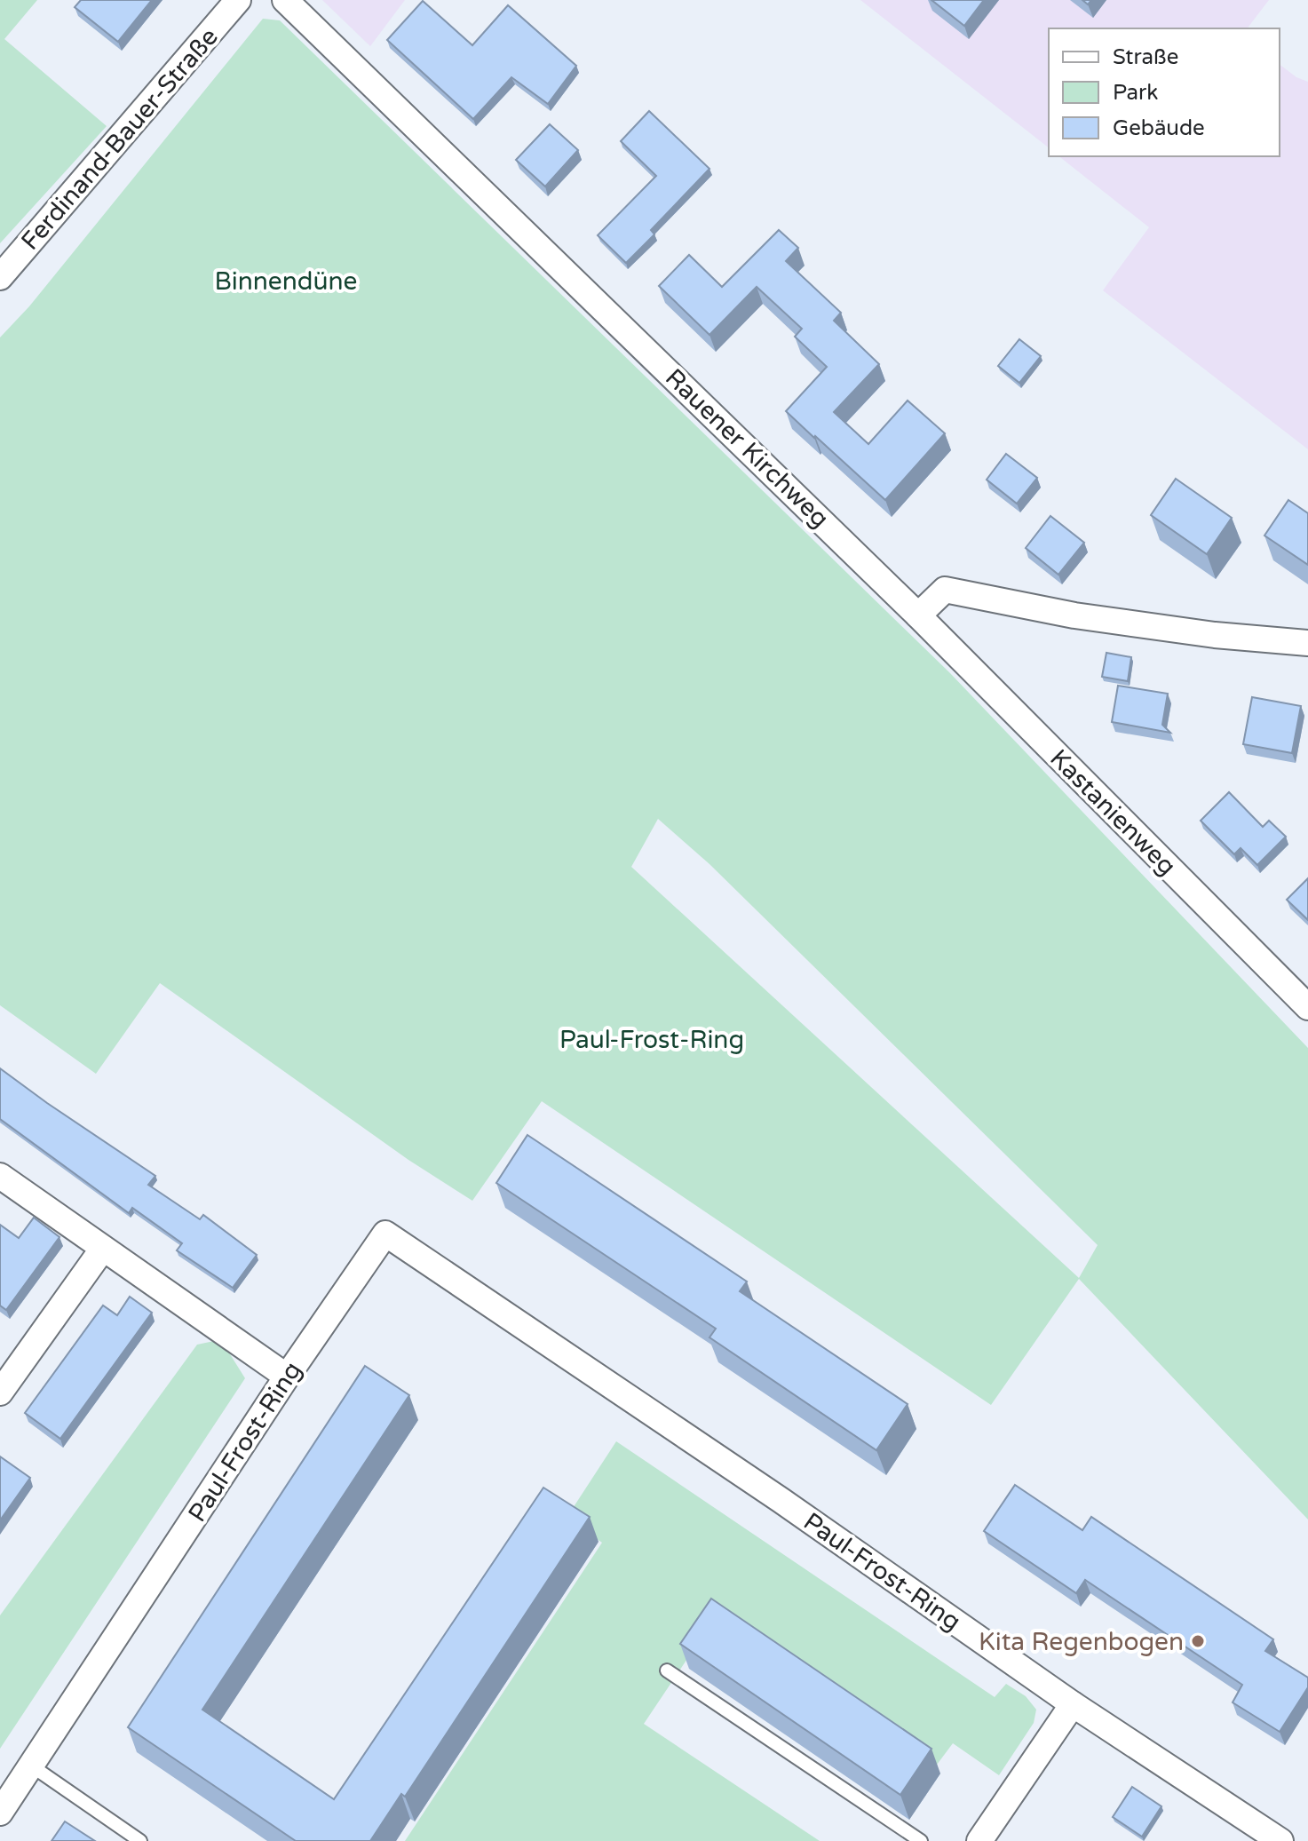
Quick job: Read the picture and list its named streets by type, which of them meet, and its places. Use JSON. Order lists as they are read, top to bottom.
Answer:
{
  "streets": {
    "street": [
      "Ferdinand-Bauer-Straße",
      "Rauener Kirchweg",
      "Kastanienweg",
      "Paul-Frost-Ring"
    ]
  },
  "crossings": [
    ["Rauener Kirchweg", "Kastanienweg"]
  ],
  "parks": ["Binnendüne", "Paul-Frost-Ring"],
  "places": ["Kita Regenbogen"],
  "legend": ["Straße", "Park", "Gebäude"]
}
